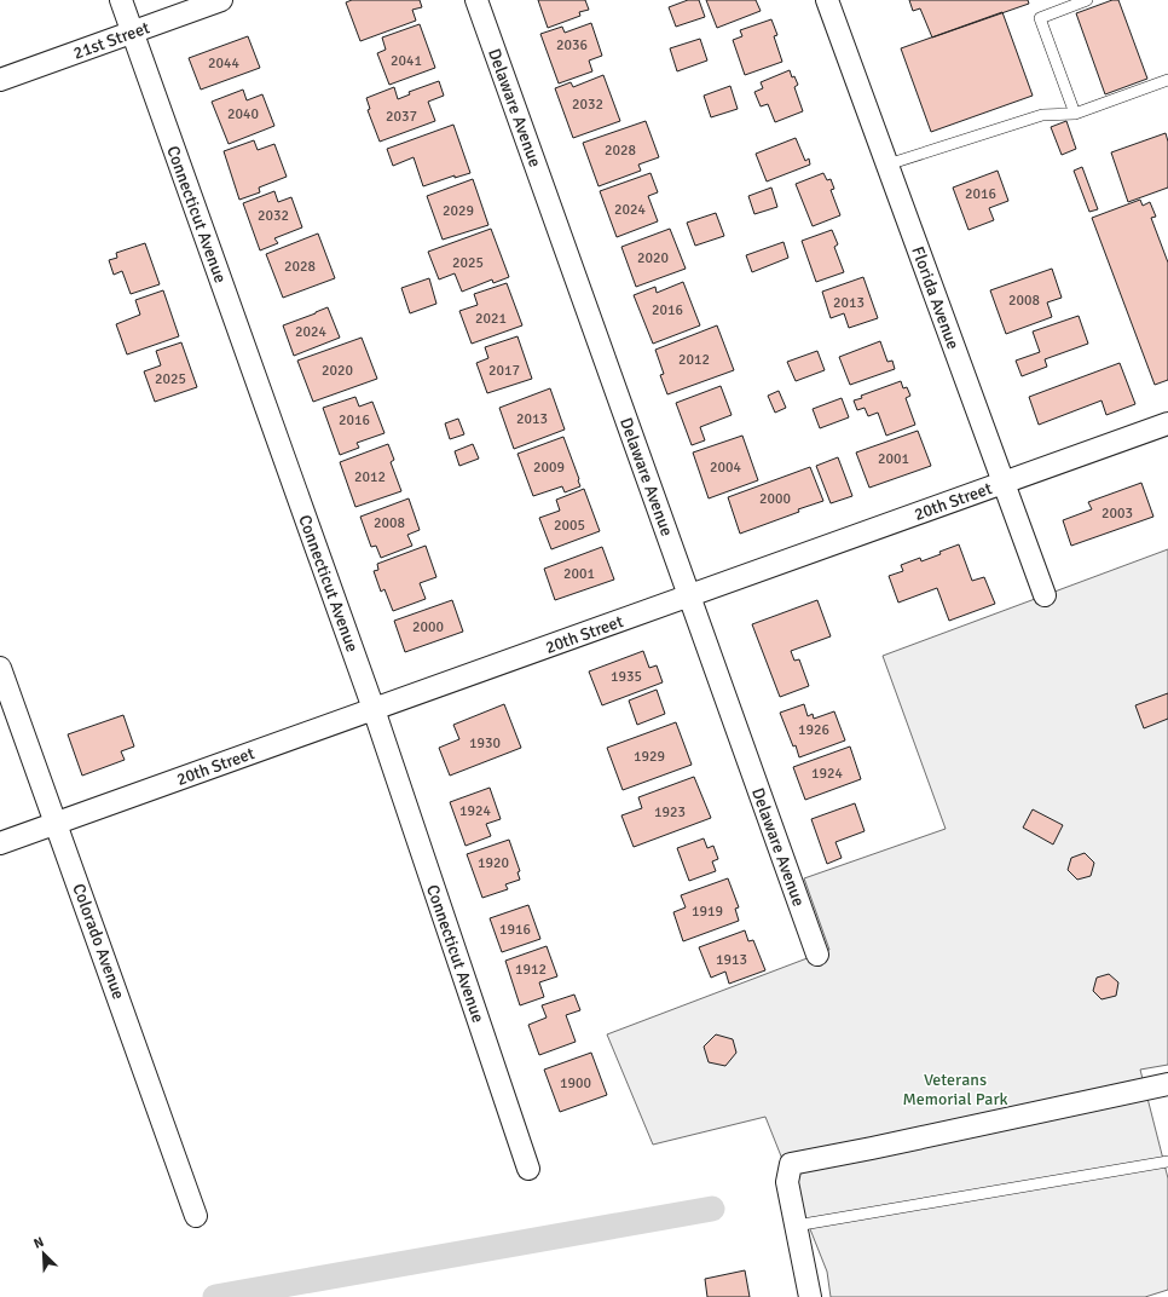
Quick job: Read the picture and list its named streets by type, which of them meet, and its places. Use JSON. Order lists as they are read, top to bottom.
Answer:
{
  "streets": {
    "street": [
      "21st Street",
      "Delaware Avenue",
      "Connecticut Avenue",
      "Florida Avenue",
      "20th Street",
      "Colorado Avenue"
    ]
  },
  "crossings": [
    ["21st Street", "Connecticut Avenue"],
    ["Delaware Avenue", "20th Street"],
    ["Connecticut Avenue", "20th Street"],
    ["Florida Avenue", "20th Street"],
    ["20th Street", "Colorado Avenue"]
  ],
  "parks": ["Veterans Memorial Park"],
  "house_numbers": [
    "2036",
    "2041",
    "2044",
    "2032",
    "2040",
    "2037",
    "2028",
    "2016",
    "2024",
    "2029",
    "2032",
    "2020",
    "2025",
    "2028",
    "2008",
    "2013",
    "2016",
    "2021",
    "2024",
    "2012",
    "2020",
    "2017",
    "2025",
    "2013",
    "2016",
    "2001",
    "2009",
    "2004",
    "2012",
    "2000",
    "2003",
    "2008",
    "2005",
    "2001",
    "2000",
    "1935",
    "1926",
    "1930",
    "1929",
    "1924",
    "1924",
    "1923",
    "1920",
    "1919",
    "1916",
    "1913",
    "1912",
    "1900"
  ],
  "north": "top left"
}
